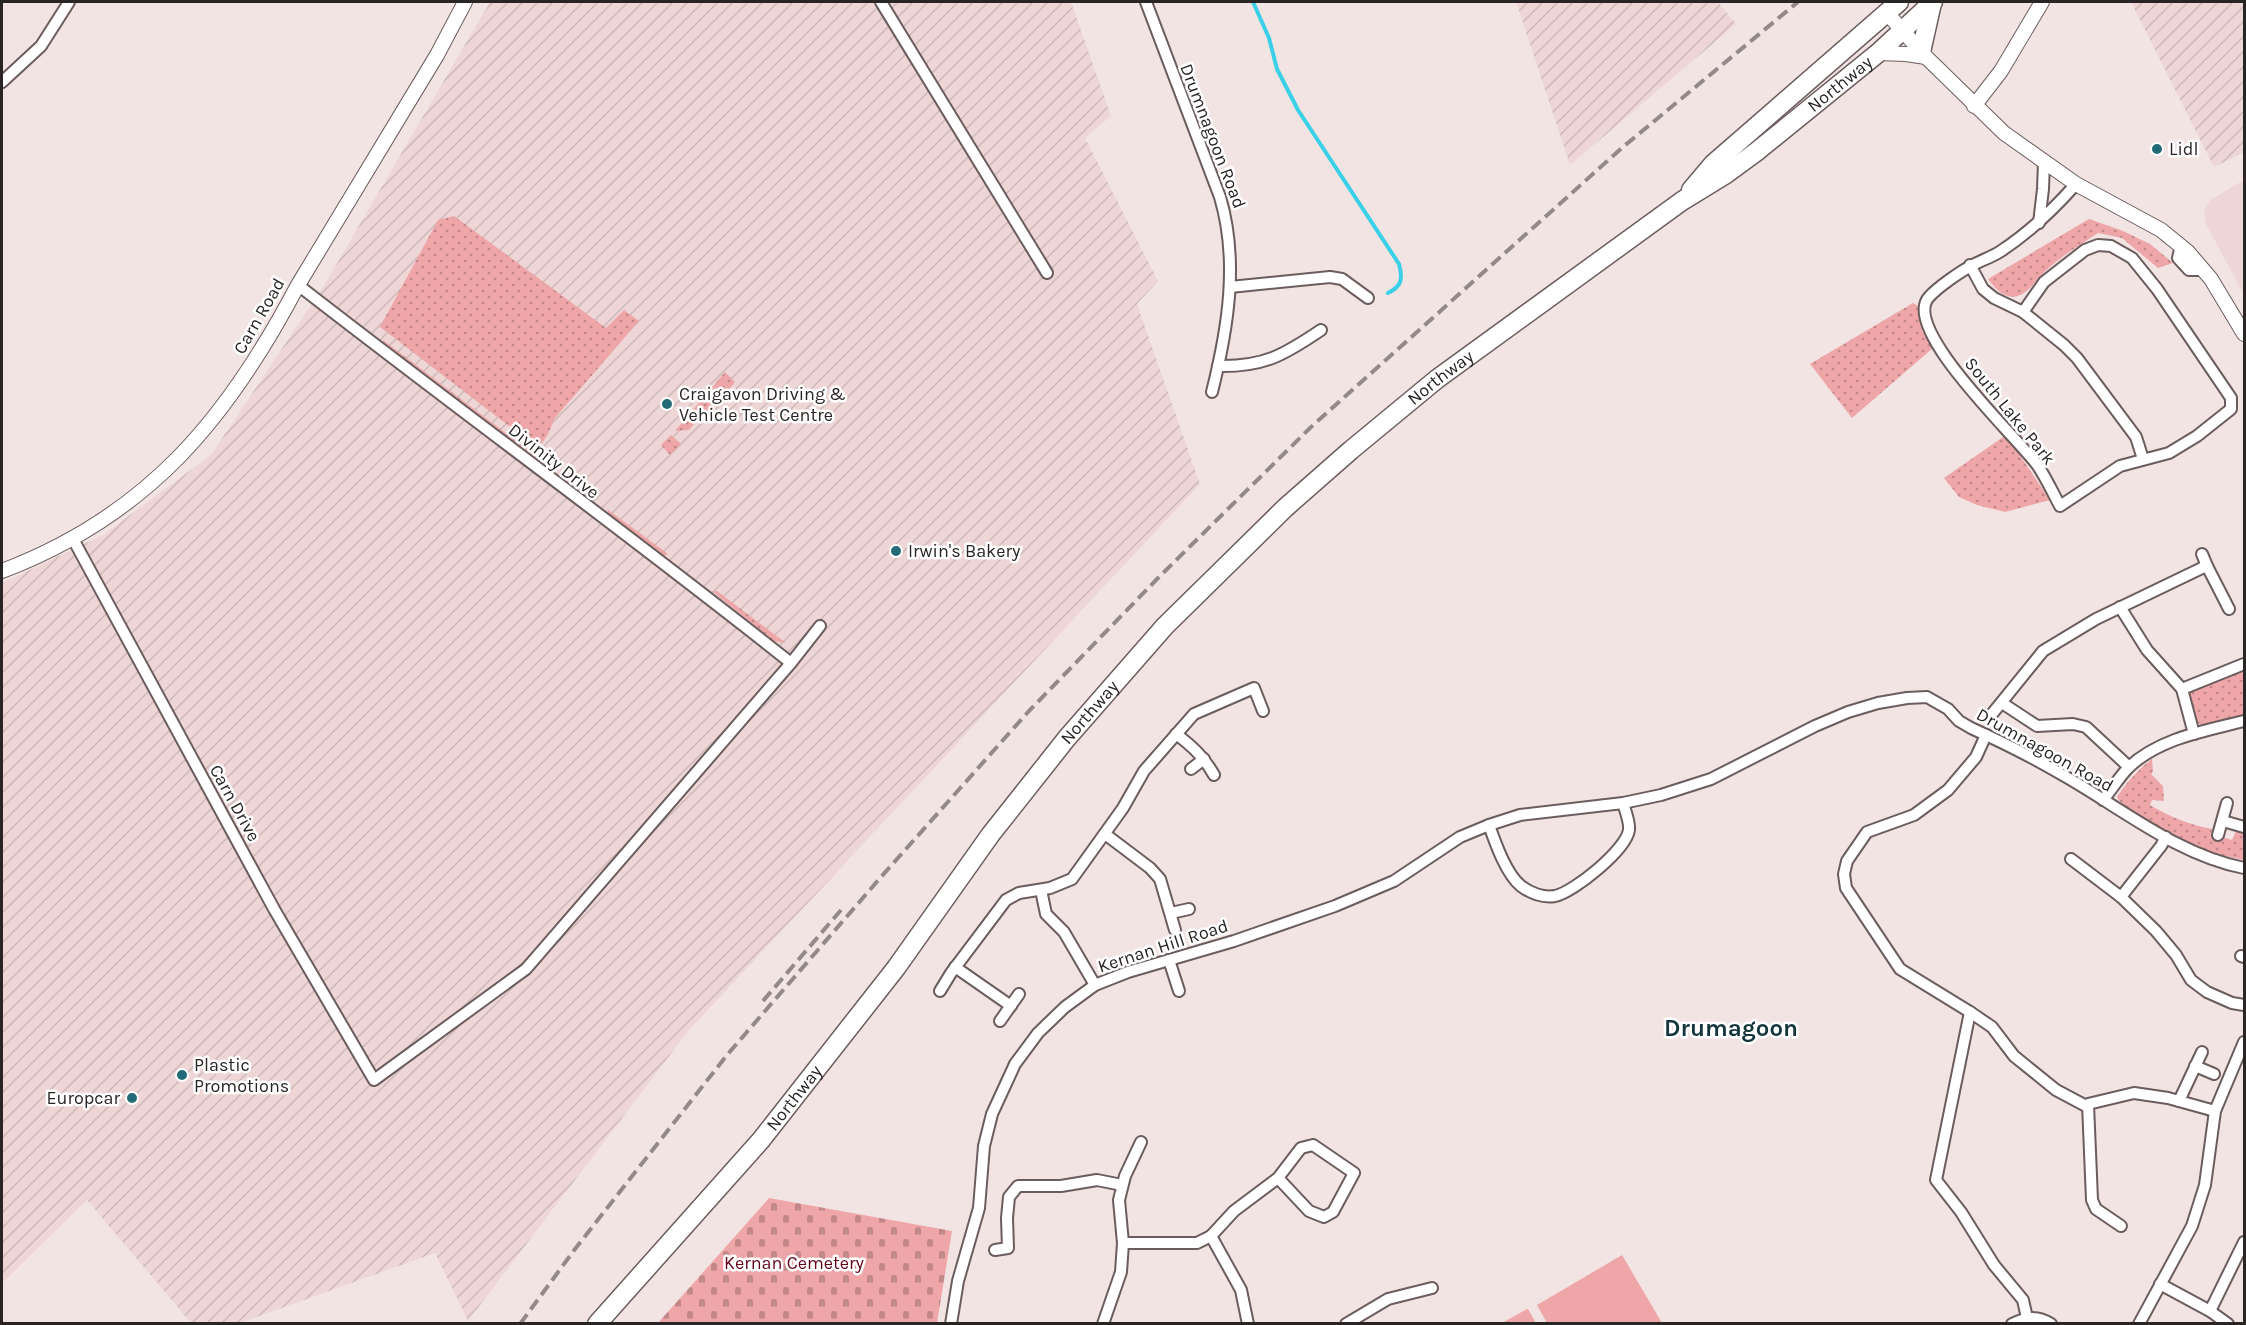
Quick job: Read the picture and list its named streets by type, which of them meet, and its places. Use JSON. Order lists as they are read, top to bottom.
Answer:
{
  "streets": {
    "highway": ["Northway"],
    "main road": ["Carn Road"],
    "street": [
      "Drumnagoon Road",
      "South Lake Park",
      "Divinity Drive",
      "Carn Drive",
      "Kernan Hill Road"
    ]
  },
  "crossings": [
    ["Drumnagoon Road", "Kernan Hill Road"],
    ["Carn Road", "Divinity Drive"],
    ["Carn Road", "Carn Drive"],
    ["Divinity Drive", "Carn Drive"]
  ],
  "districts": ["Drumagoon"],
  "parks": ["Kernan Cemetery"],
  "places": [
    "Lidl",
    "Craigavon Driving & Vehicle Test Centre",
    "Irwin's Bakery",
    "Plastic Promotions",
    "Europcar"
  ]
}
